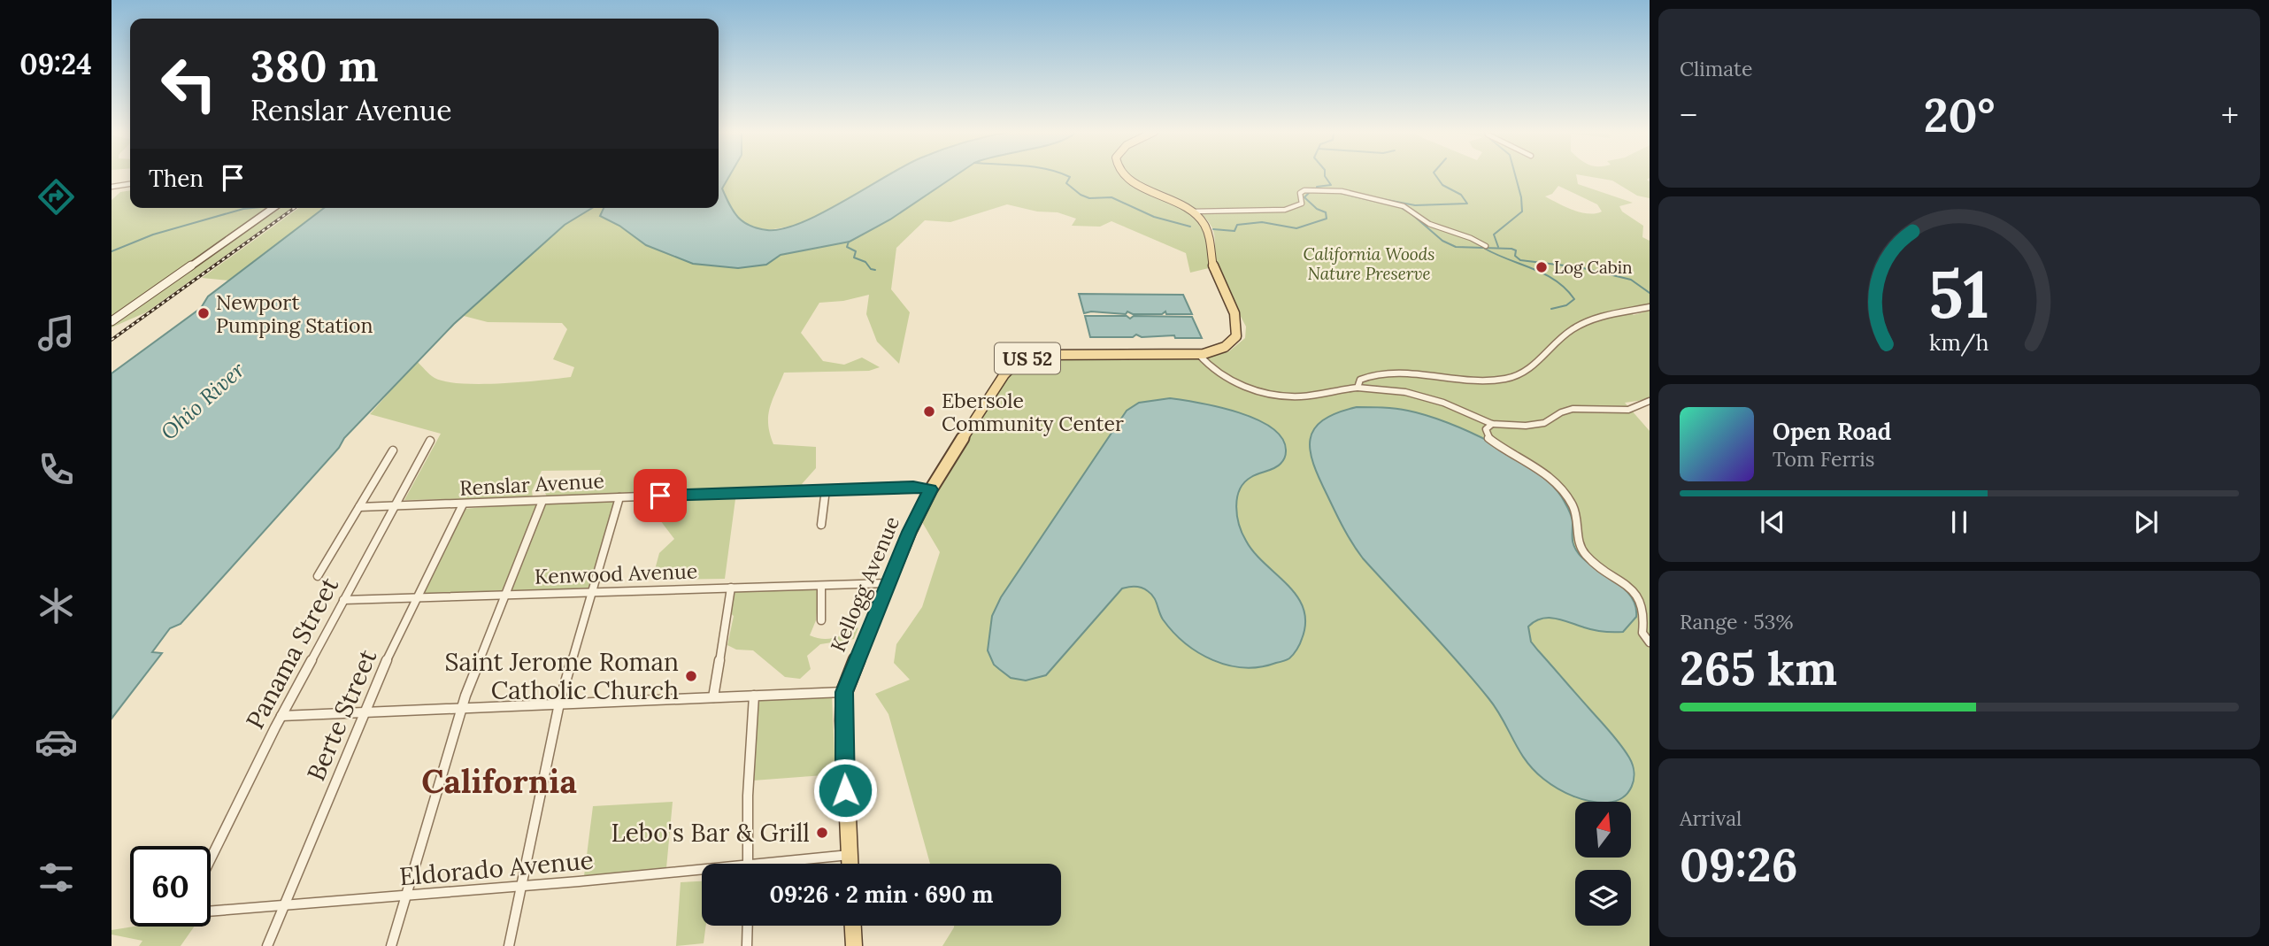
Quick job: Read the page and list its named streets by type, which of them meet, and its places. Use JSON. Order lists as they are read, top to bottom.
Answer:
{
  "streets": {
    "main road": ["US 52", "Kellogg Avenue"],
    "street": [
      "Renslar Avenue",
      "Kenwood Avenue",
      "Panama Street",
      "Berte Street",
      "Eldorado Avenue"
    ]
  },
  "crossings": [
    ["Renslar Avenue", "Kellogg Avenue"],
    ["Renslar Avenue", "Panama Street"],
    ["Renslar Avenue", "Berte Street"],
    ["Kenwood Avenue", "Kellogg Avenue"],
    ["Kenwood Avenue", "Panama Street"],
    ["Kenwood Avenue", "Berte Street"],
    ["Kellogg Avenue", "Eldorado Avenue"],
    ["Berte Street", "Eldorado Avenue"]
  ],
  "districts": ["California"],
  "water": ["Ohio River"],
  "parks": ["California Woods Nature Preserve"],
  "places": [
    "Log Cabin",
    "Newport Pumping Station",
    "Ebersole Community Center",
    "Saint Jerome Roman Catholic Church",
    "Lebo's Bar & Grill"
  ],
  "north": "top",
  "page": {
    "tabs": "09:24",
    "tile": [
      "Climate",
      ["Range · 53%", "265 km"],
      ["Arrival", "09:26"]
    ],
    "turn": ["380 m", "Renslar Avenue"],
    "heat": ["−", "20°", "+"],
    "then": "Then",
    "song": ["Open Road", "Tom Ferris"],
    "limit": "60",
    "trip": "09:26 · 2 min · 690 m",
    "gauge": ["51", "km/h"]
  }
}
